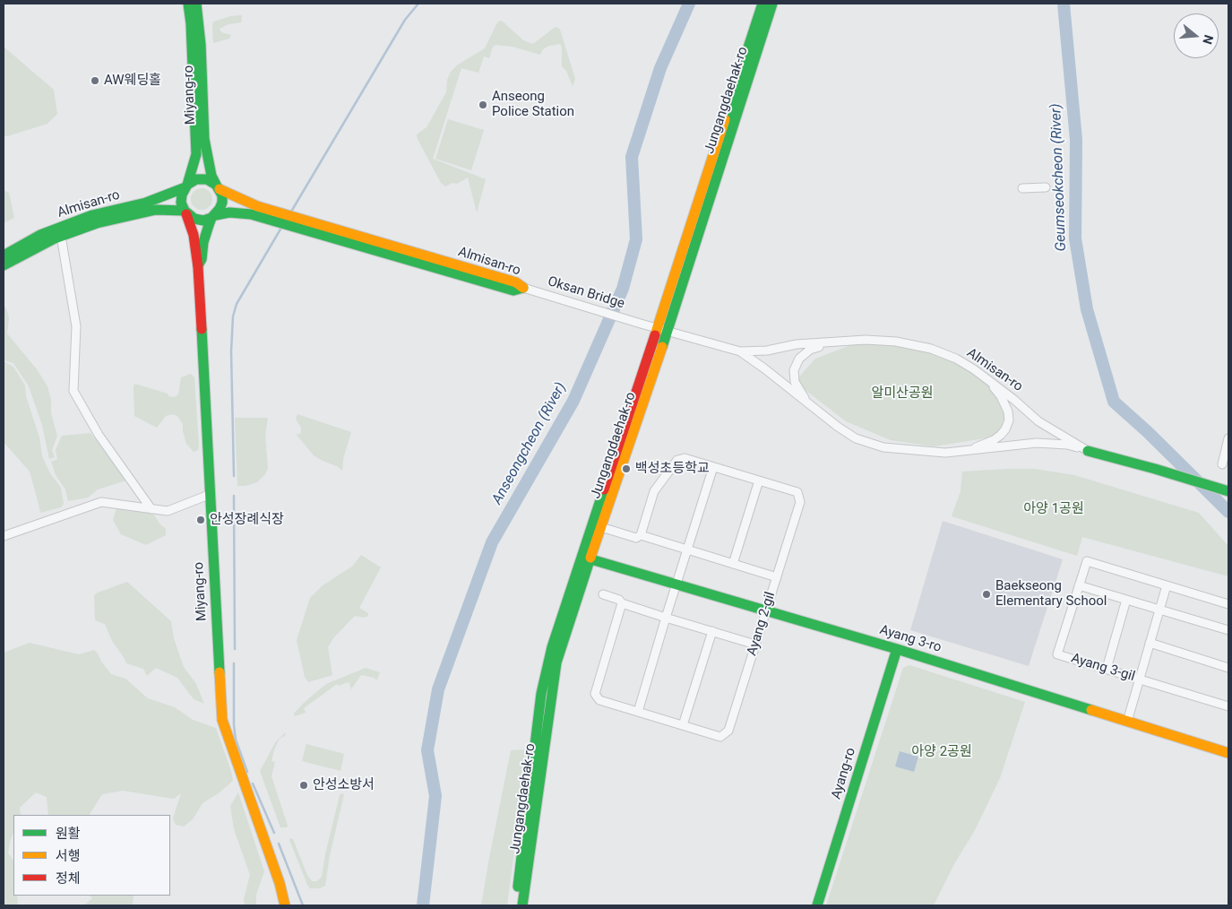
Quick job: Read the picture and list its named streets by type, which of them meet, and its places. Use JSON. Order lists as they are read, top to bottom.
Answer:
{
  "streets": {
    "street": [
      "Miyang-ro",
      "Jungangdaehak-ro",
      "Almisan-ro",
      "Oksan Bridge",
      "Ayang 2-gil",
      "Ayang 3-ro",
      "Ayang 3-gil",
      "Ayang-ro"
    ]
  },
  "crossings": [
    ["Miyang-ro", "Almisan-ro"],
    ["Jungangdaehak-ro", "Almisan-ro"],
    ["Jungangdaehak-ro", "Ayang 3-ro"],
    ["Almisan-ro", "Oksan Bridge"],
    ["Ayang 2-gil", "Ayang 3-ro"],
    ["Ayang 3-ro", "Ayang-ro"]
  ],
  "water": ["Geumseokcheon (River)", "Anseongcheon (River)"],
  "parks": ["알미산공원", "아양 1공원", "아양 2공원"],
  "places": [
    "AW웨딩홀",
    "Anseong Police Station",
    "백성초등학교",
    "안성장례식장",
    "Baekseong Elementary School",
    "안성소방서"
  ],
  "legend": ["원활", "서행", "정체"],
  "north": "right"
}
